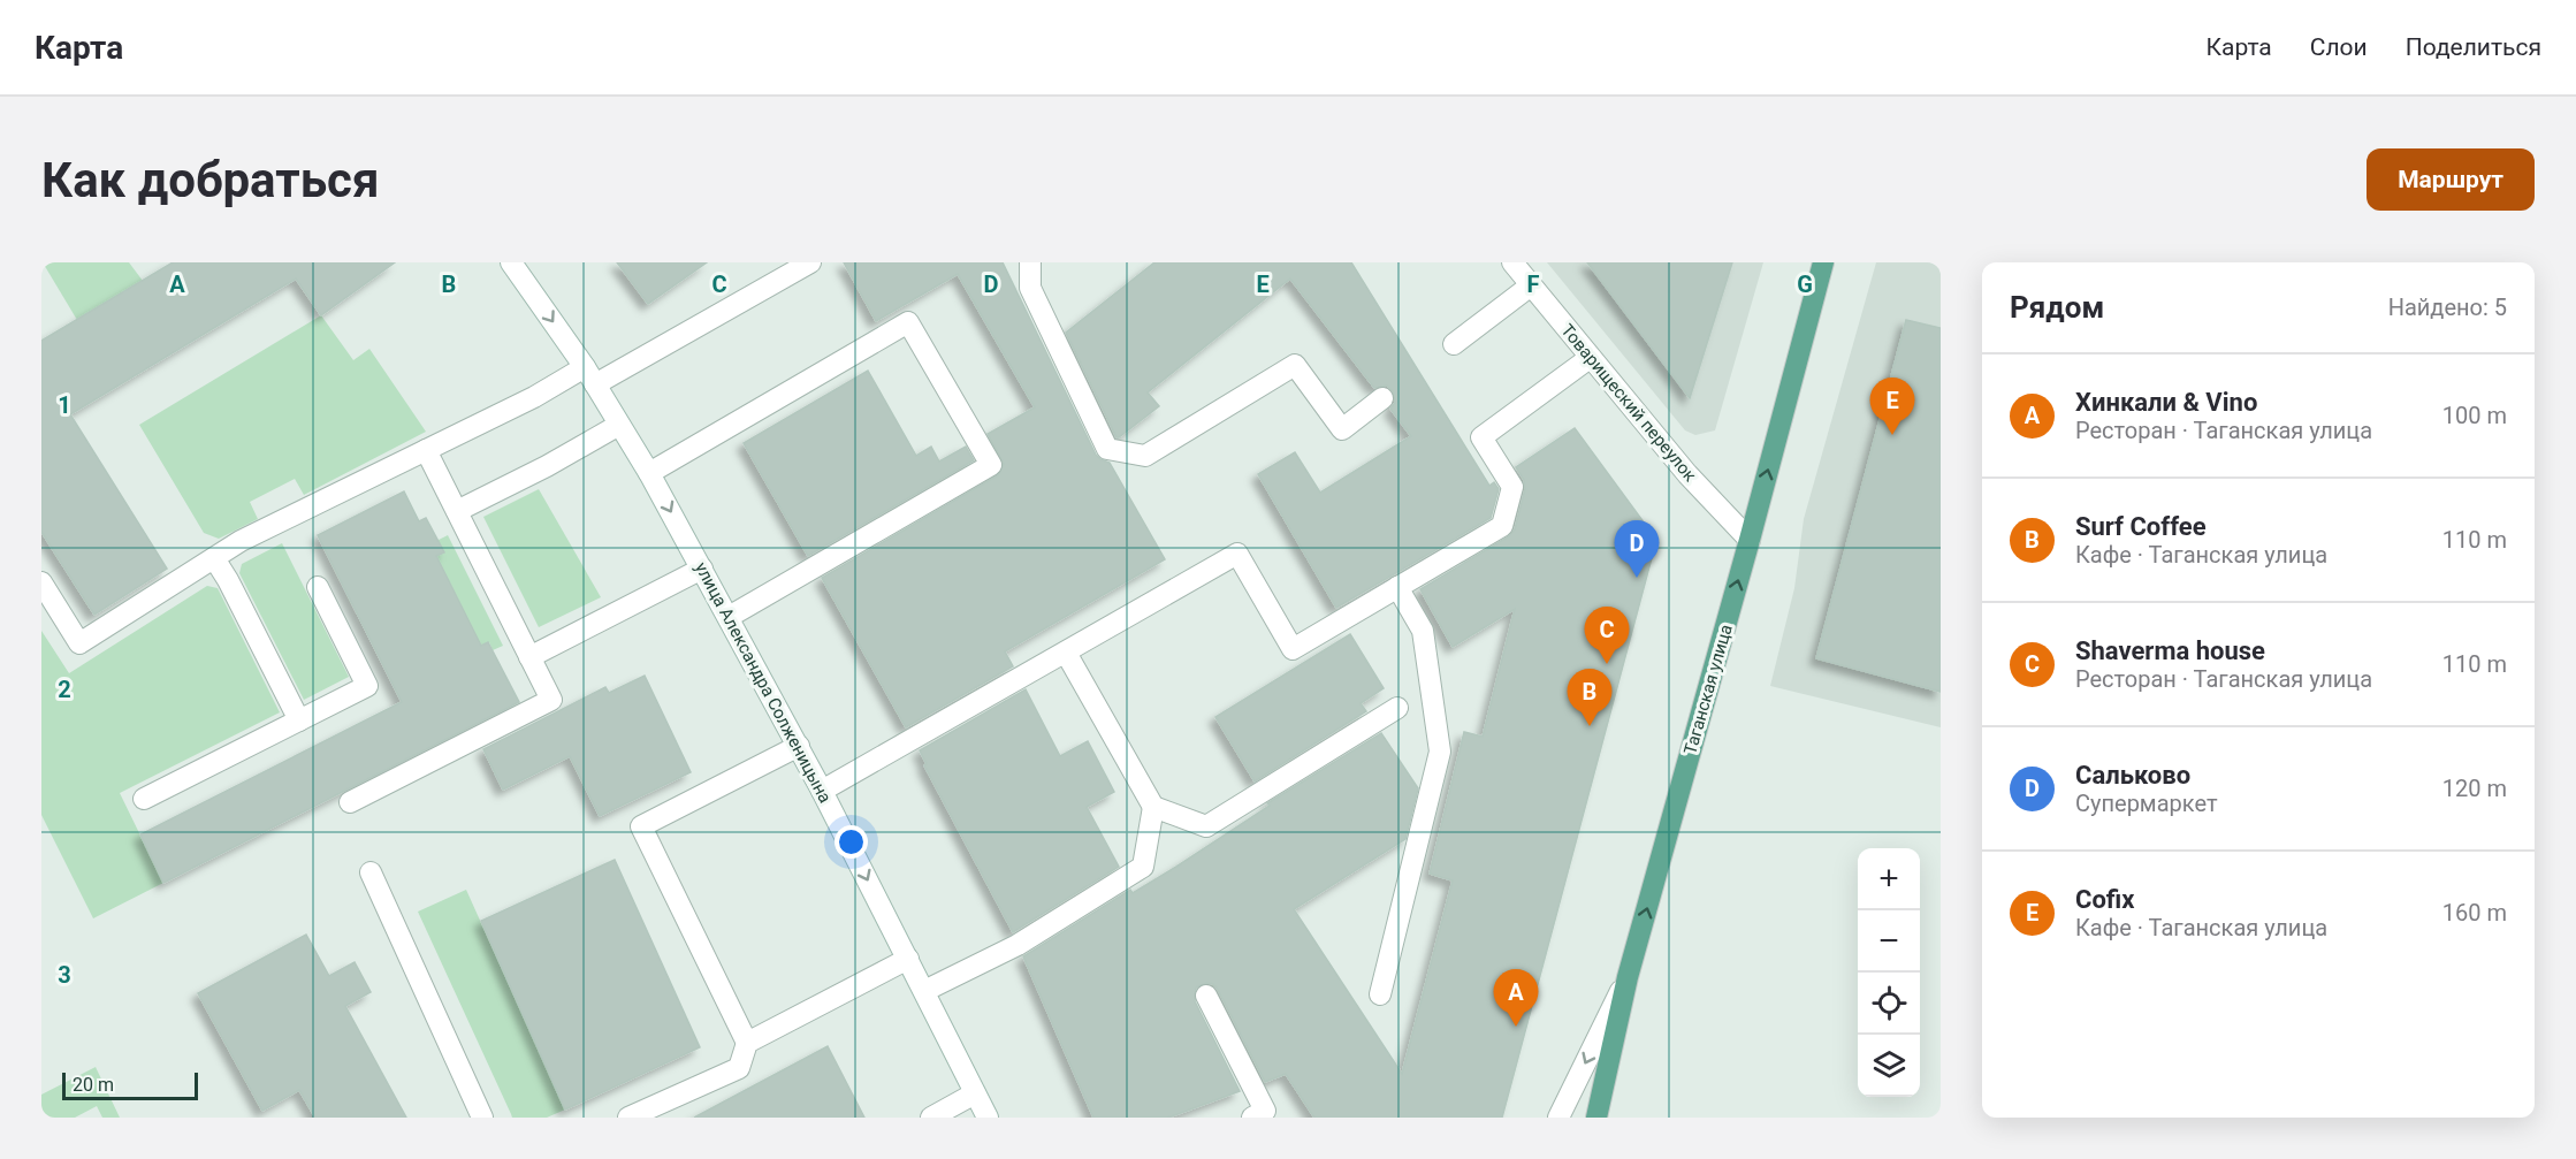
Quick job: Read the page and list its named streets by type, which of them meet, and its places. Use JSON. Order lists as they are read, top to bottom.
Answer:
{
  "streets": {
    "main road": ["Товарищеский переулок", "улица Александра Солженицына", "Таганская улица"]
  },
  "crossings": [
    ["Товарищеский переулок", "Таганская улица"]
  ],
  "one_way": ["улица Александра Солженицына", "Таганская улица"],
  "scale_bar": "20 m",
  "page": {
    "header": "Карта",
    "nav": ["Карта", "Слои", "Поделиться"],
    "buttons": "Маршрут",
    "title": "Как добраться",
    "heading": ["Рядом", "Найдено: 5"],
    "list": [
      {
        "mark": "A",
        "name": "Хинкали & Vino",
        "note": "Ресторан · Таганская улица",
        "value": "100 m"
      },
      {
        "mark": "B",
        "name": "Surf Coffee",
        "note": "Кафе · Таганская улица",
        "value": "110 m"
      },
      {
        "mark": "C",
        "name": "Shaverma house",
        "note": "Ресторан · Таганская улица",
        "value": "110 m"
      },
      {
        "mark": "D",
        "name": "Сальково",
        "note": "Супермаркет",
        "value": "120 m"
      },
      {
        "mark": "E",
        "name": "Cofix",
        "note": "Кафе · Таганская улица",
        "value": "160 m"
      }
    ],
    "pins": [
      "E",
      "D",
      "C",
      "B",
      "A"
    ],
    "map_buttons": ["+", "−"],
    "scale": "20 m"
  },
  "grid": {
    "columns": [
      "A",
      "B",
      "C",
      "D",
      "E",
      "F",
      "G"
    ],
    "rows": ["1", "2", "3"]
  }
}
